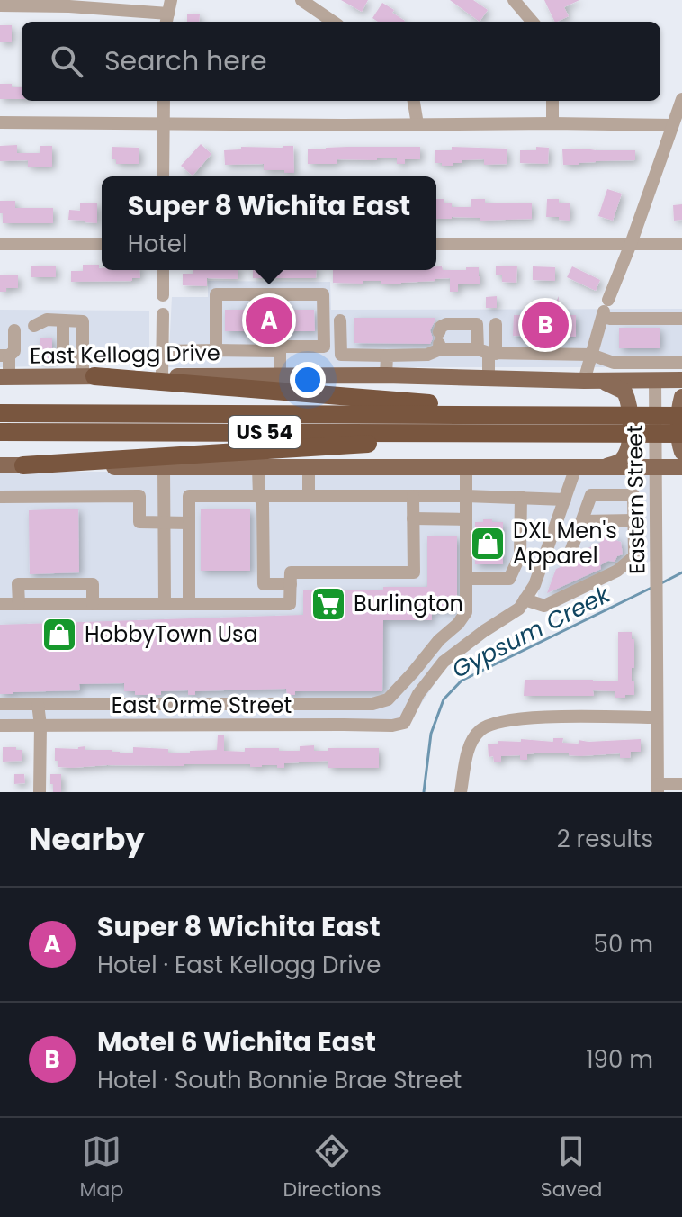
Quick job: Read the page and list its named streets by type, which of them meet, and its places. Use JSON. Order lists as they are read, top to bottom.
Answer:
{
  "streets": {
    "highway": ["US 54"],
    "main road": ["East Kellogg Drive"],
    "street": ["Eastern Street", "East Orme Street"]
  },
  "crossings": [
    ["East Kellogg Drive", "Eastern Street"]
  ],
  "water": ["Gypsum Creek"],
  "places": {
    "shop": ["DXL Men's Apparel", "HobbyTown Usa"],
    "supermarket": ["Burlington"]
  },
  "page": {
    "search": "Search here",
    "popup": ["Super 8 Wichita East", "Hotel"],
    "pins": ["A", "B"],
    "heading": ["Nearby", "2 results"],
    "list": [
      {
        "mark": "A",
        "name": "Super 8 Wichita East",
        "note": "Hotel · East Kellogg Drive",
        "value": "50 m"
      },
      {
        "mark": "B",
        "name": "Motel 6 Wichita East",
        "note": "Hotel · South Bonnie Brae Street",
        "value": "190 m"
      }
    ],
    "nav": ["Map", "Directions", "Saved"]
  }
}
